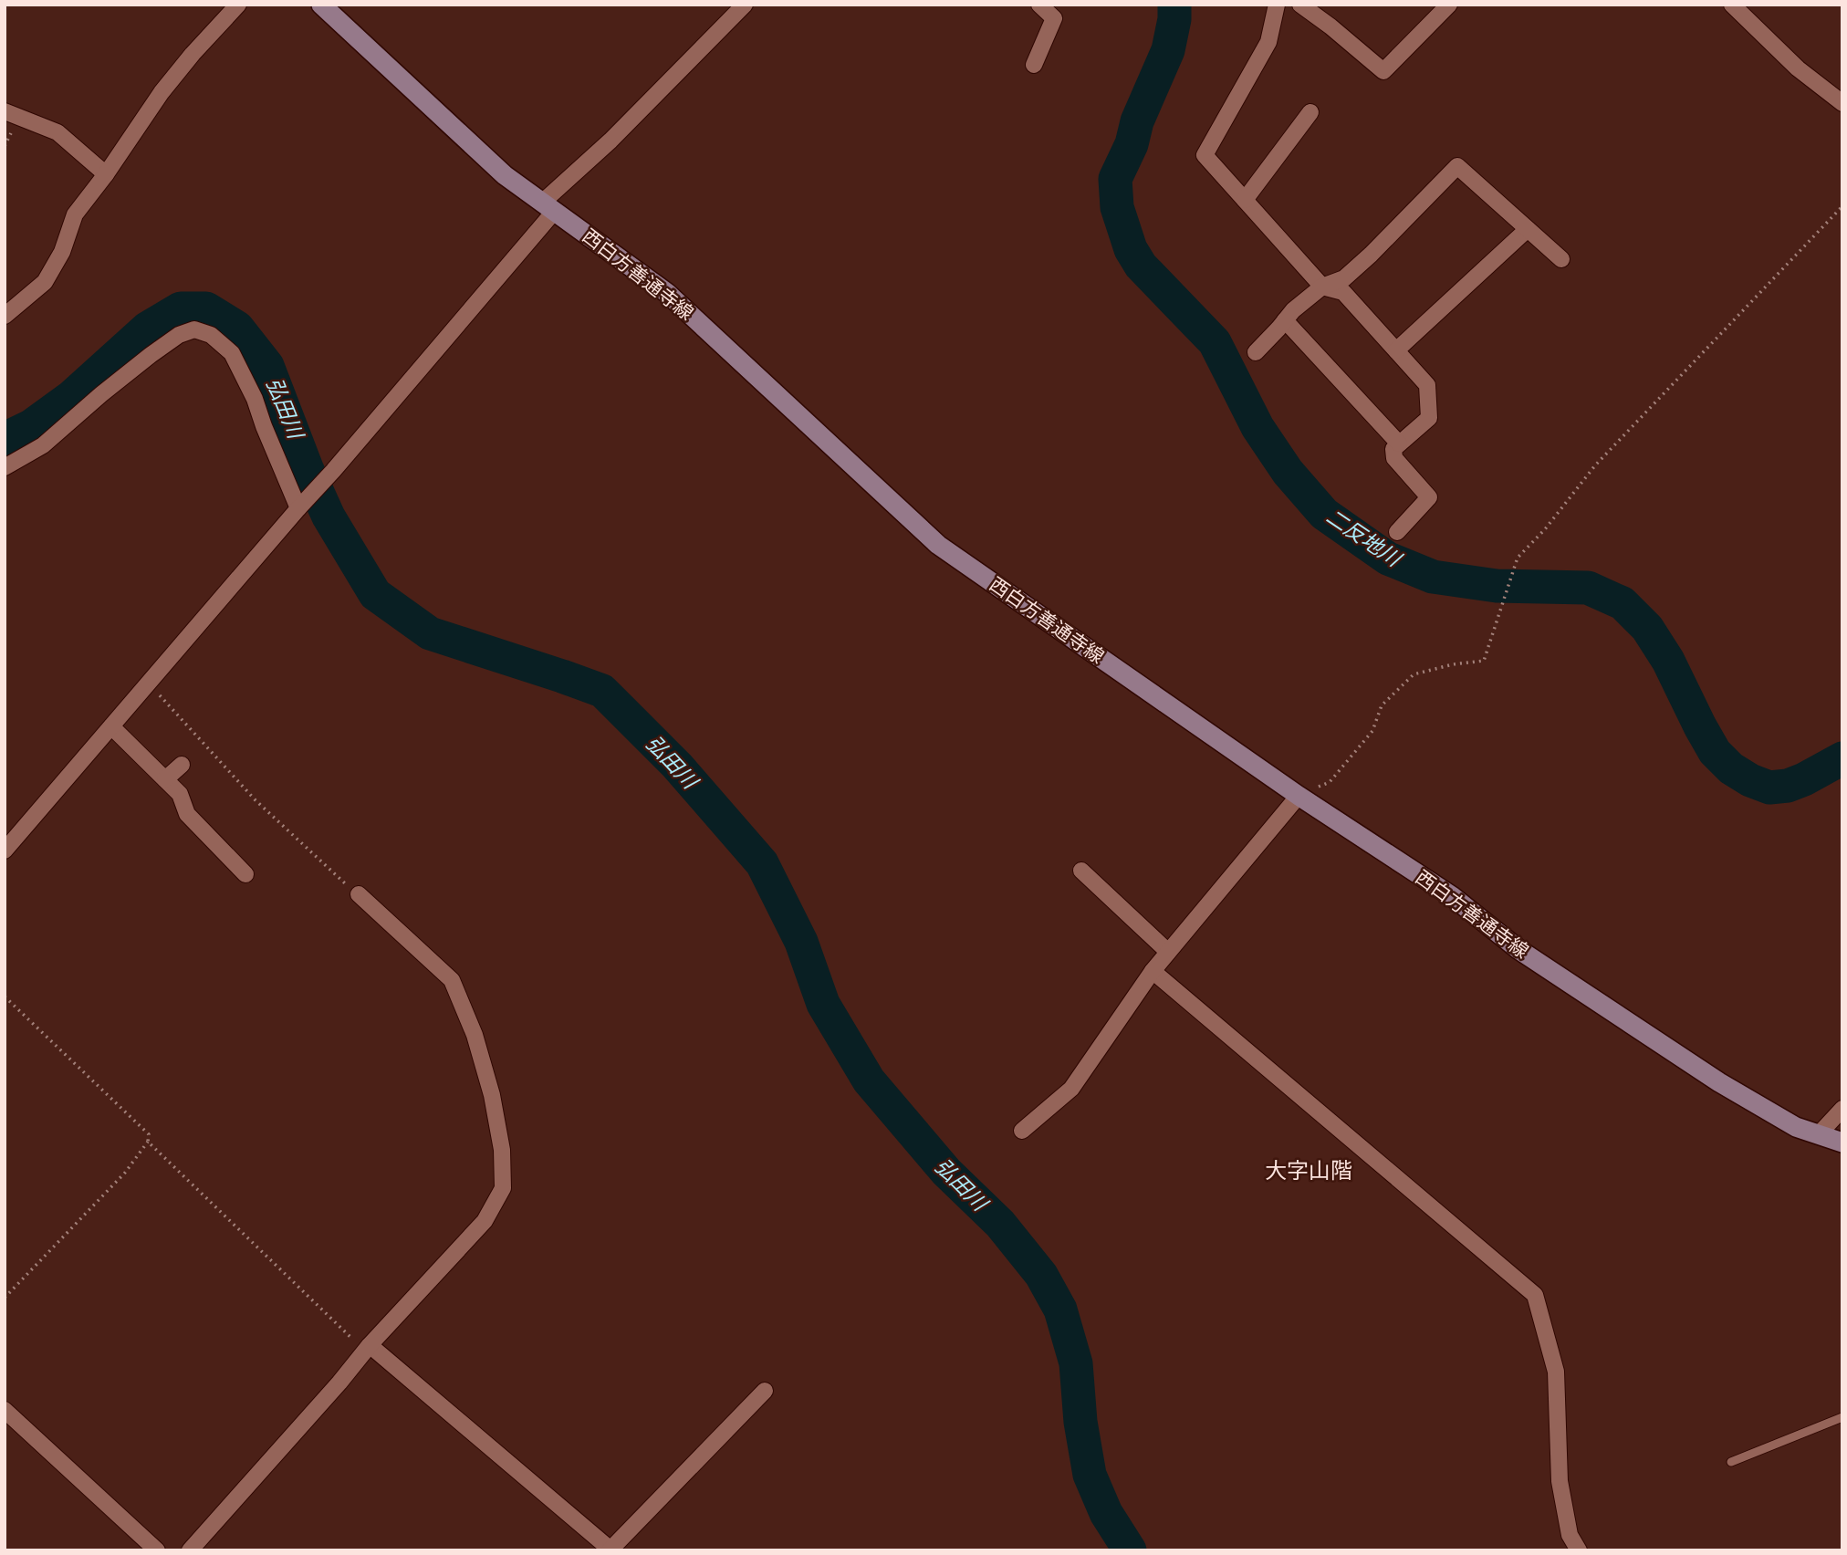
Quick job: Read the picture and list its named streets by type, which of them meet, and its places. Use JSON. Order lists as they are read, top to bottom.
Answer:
{
  "streets": {
    "main road": ["西白方善通寺線"]
  },
  "districts": ["大字山階"],
  "water": ["弘田川", "二反地川"]
}
